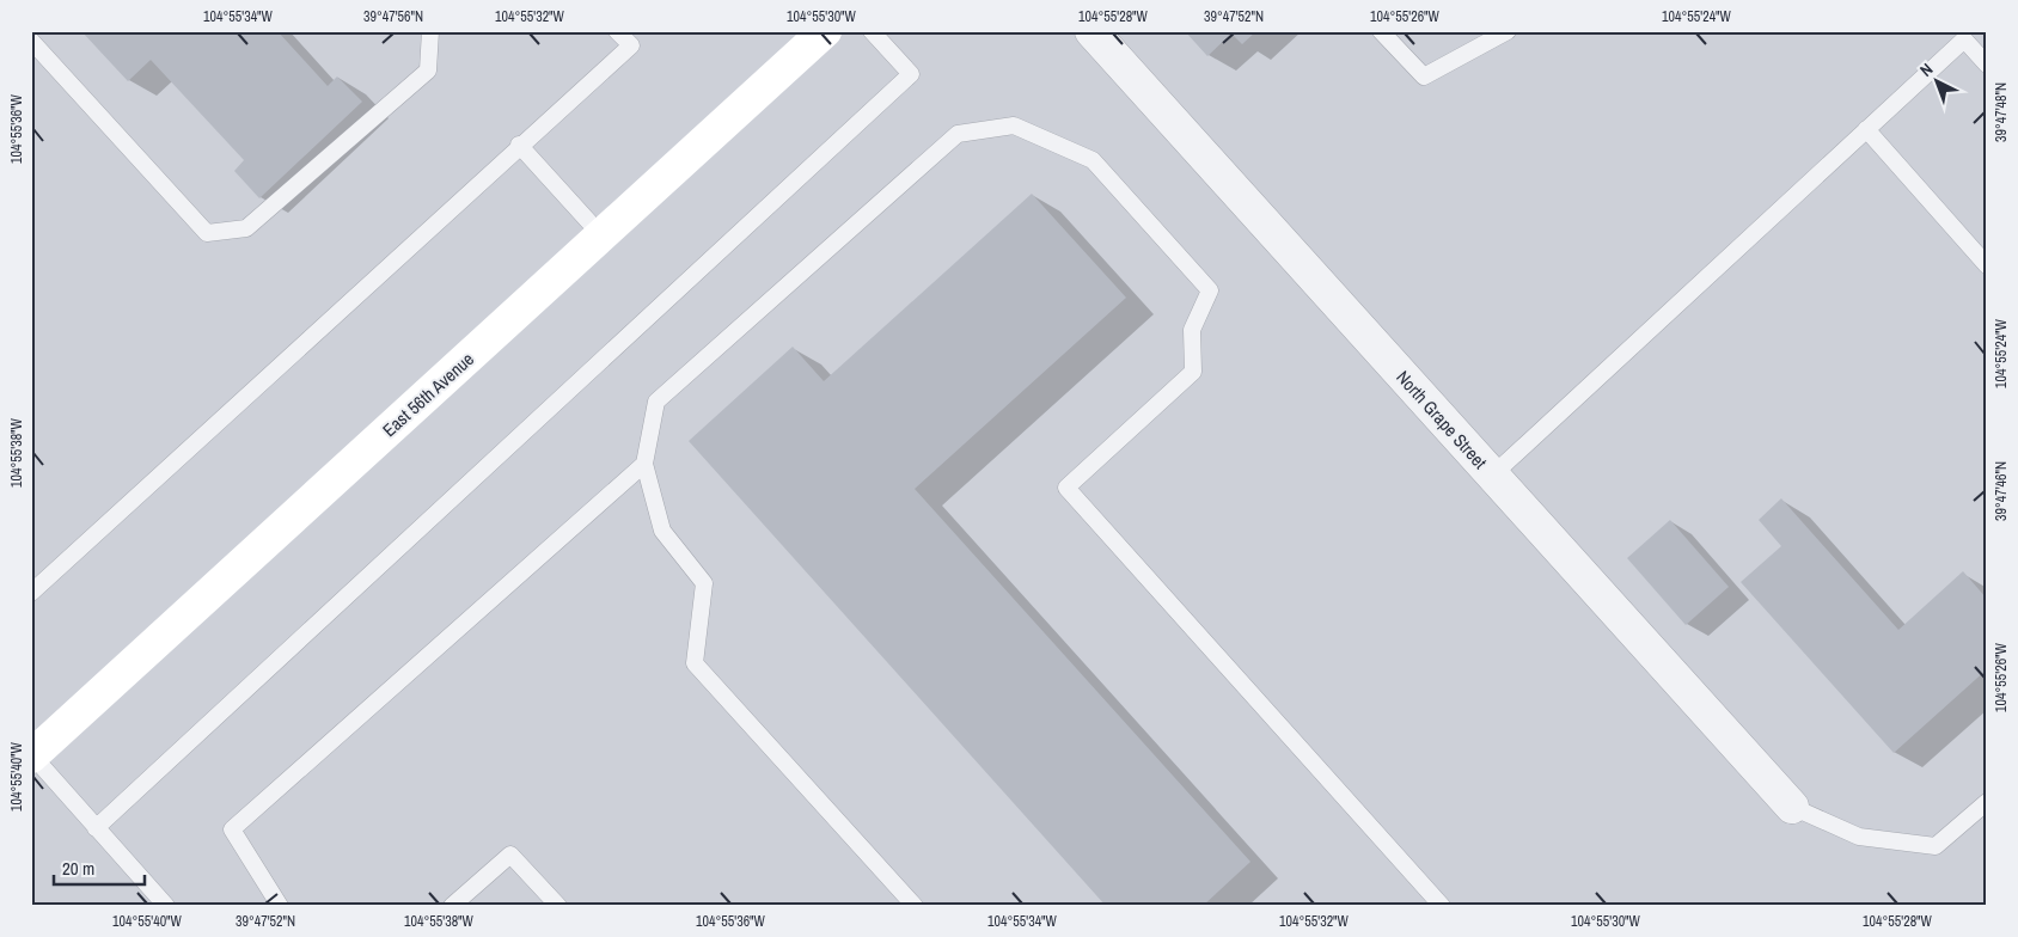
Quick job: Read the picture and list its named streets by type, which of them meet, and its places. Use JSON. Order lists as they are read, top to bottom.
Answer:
{
  "streets": {
    "main road": ["East 56th Avenue"],
    "street": ["North Grape Street"]
  },
  "scale_bar": "20 m",
  "north": "top left",
  "coordinates": [
    "104°55'34\"W",
    "39°47'56\"N",
    "104°55'32\"W",
    "104°55'30\"W",
    "104°55'28\"W",
    "39°47'52\"N",
    "104°55'26\"W",
    "104°55'24\"W",
    "39°47'48\"N",
    "104°55'36\"W",
    "104°55'38\"W",
    "39°47'46\"N",
    "104°55'40\"W"
  ]
}
